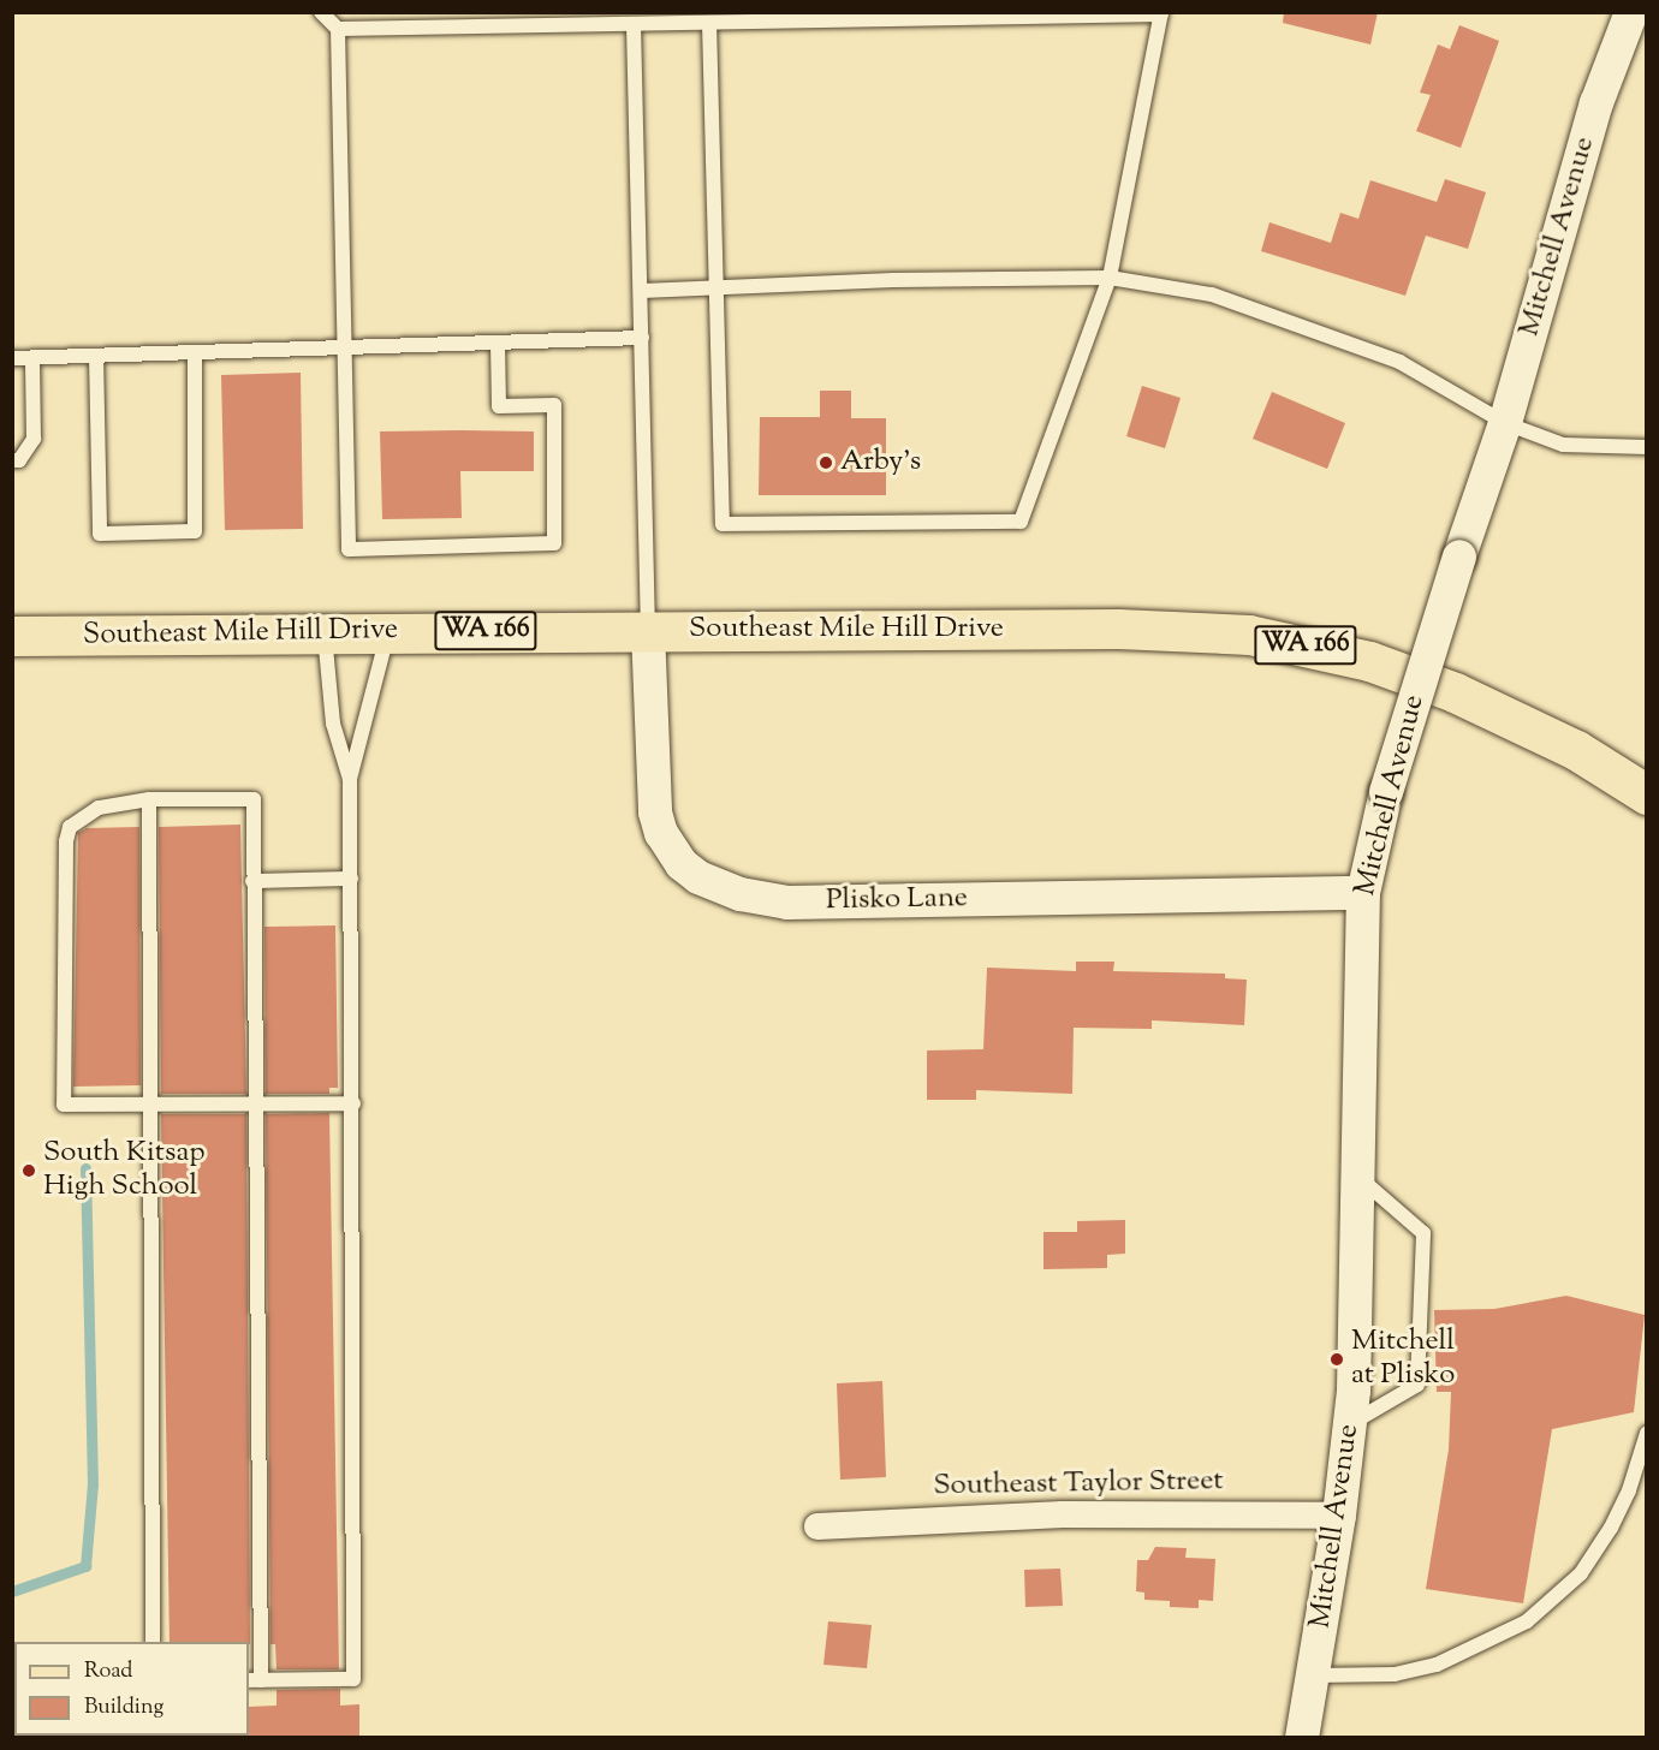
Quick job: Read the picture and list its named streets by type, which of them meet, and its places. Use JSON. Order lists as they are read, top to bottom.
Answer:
{
  "streets": {
    "main road": ["Southeast Mile Hill Drive", "WA 166"],
    "street": ["Mitchell Avenue", "Plisko Lane", "Southeast Taylor Street"]
  },
  "crossings": [
    ["Mitchell Avenue", "Plisko Lane"],
    ["Mitchell Avenue", "Southeast Taylor Street"],
    ["Southeast Mile Hill Drive", "Plisko Lane"]
  ],
  "places": ["Arby's", "South Kitsap High School", "Mitchell at Plisko"],
  "legend": ["Road", "Building"]
}
